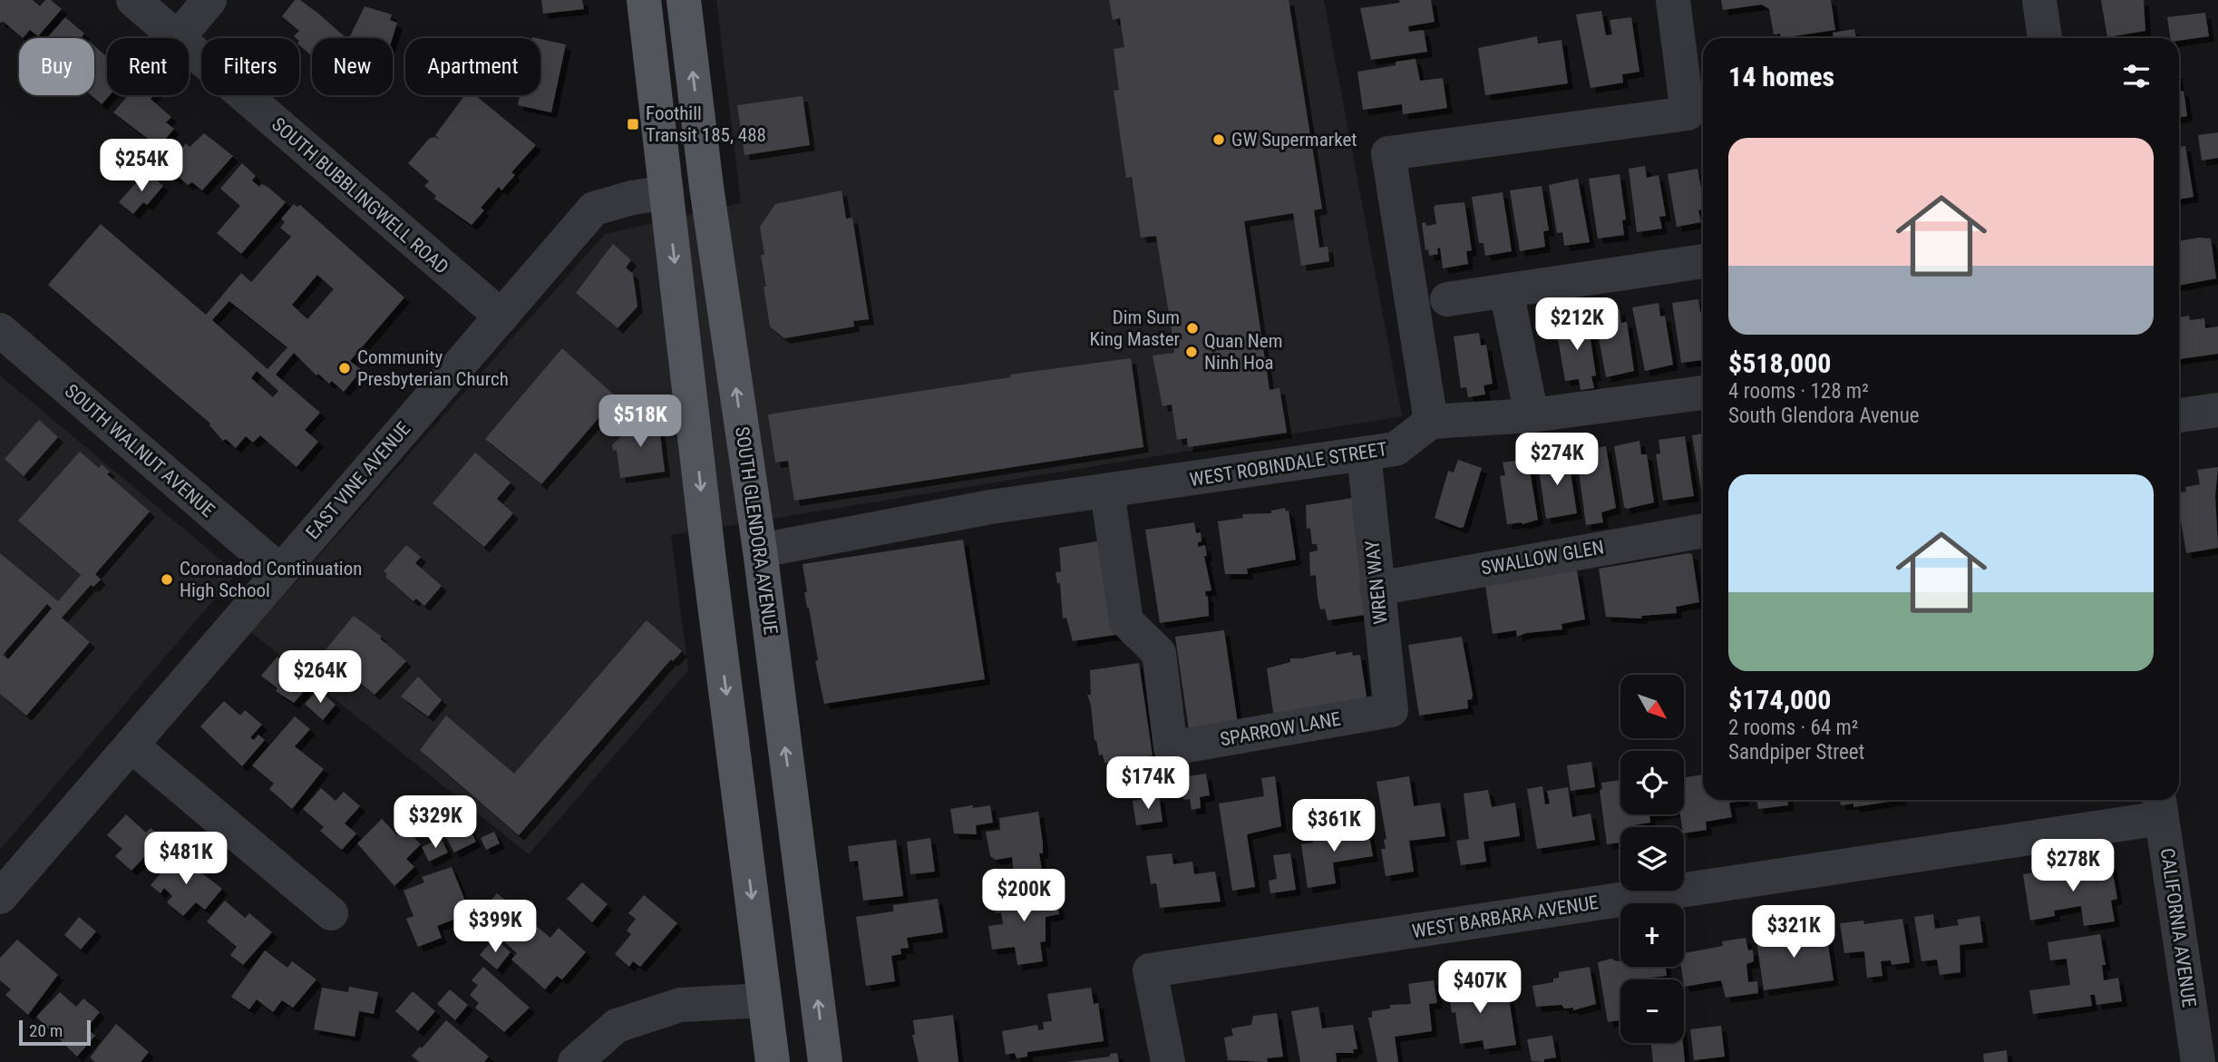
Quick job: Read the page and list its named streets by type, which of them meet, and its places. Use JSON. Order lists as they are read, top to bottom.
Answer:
{
  "streets": {
    "main road": ["SOUTH GLENDORA AVENUE"],
    "street": [
      "SOUTH BUBBLINGWELL ROAD",
      "SOUTH WALNUT AVENUE",
      "WEST ROBINDALE STREET",
      "EAST VINE AVENUE",
      "SWALLOW GLEN",
      "WREN WAY",
      "SPARROW LANE",
      "WEST BARBARA AVENUE",
      "CALIFORNIA AVENUE"
    ]
  },
  "crossings": [
    ["SOUTH BUBBLINGWELL ROAD", "EAST VINE AVENUE"],
    ["SOUTH WALNUT AVENUE", "EAST VINE AVENUE"],
    ["WEST ROBINDALE STREET", "SOUTH GLENDORA AVENUE"],
    ["WEST ROBINDALE STREET", "WREN WAY"],
    ["WEST ROBINDALE STREET", "SPARROW LANE"],
    ["SWALLOW GLEN", "WREN WAY"],
    ["WREN WAY", "SPARROW LANE"],
    ["WEST BARBARA AVENUE", "CALIFORNIA AVENUE"]
  ],
  "places": {
    "transit": ["Foothill Transit 185, 488"],
    "other": [
      "GW Supermarket",
      "Dim Sum King Master",
      "Quan Nem Ninh Hoa",
      "Community Presbyterian Church",
      "Coronadod Continuation High School"
    ]
  },
  "scale_bar": "20 m",
  "north": "bottom right",
  "page": {
    "chip": [
      "Buy",
      "Rent",
      "Filters",
      "New",
      "Apartment"
    ],
    "heading": "14 homes",
    "list": [
      {
        "name": "$518,000",
        "note": "4 rooms · 128 m² · South Glendora Avenue"
      },
      {
        "name": "$174,000",
        "note": "2 rooms · 64 m² · Sandpiper Street"
      }
    ],
    "price": [
      "$254K",
      "$212K",
      "$518K",
      "$274K",
      "$264K",
      "$174K",
      "$329K",
      "$361K",
      "$481K",
      "$278K",
      "$200K",
      "$399K",
      "$321K",
      "$407K"
    ],
    "map_buttons": ["+", "−"],
    "scale": "20 m"
  }
}
